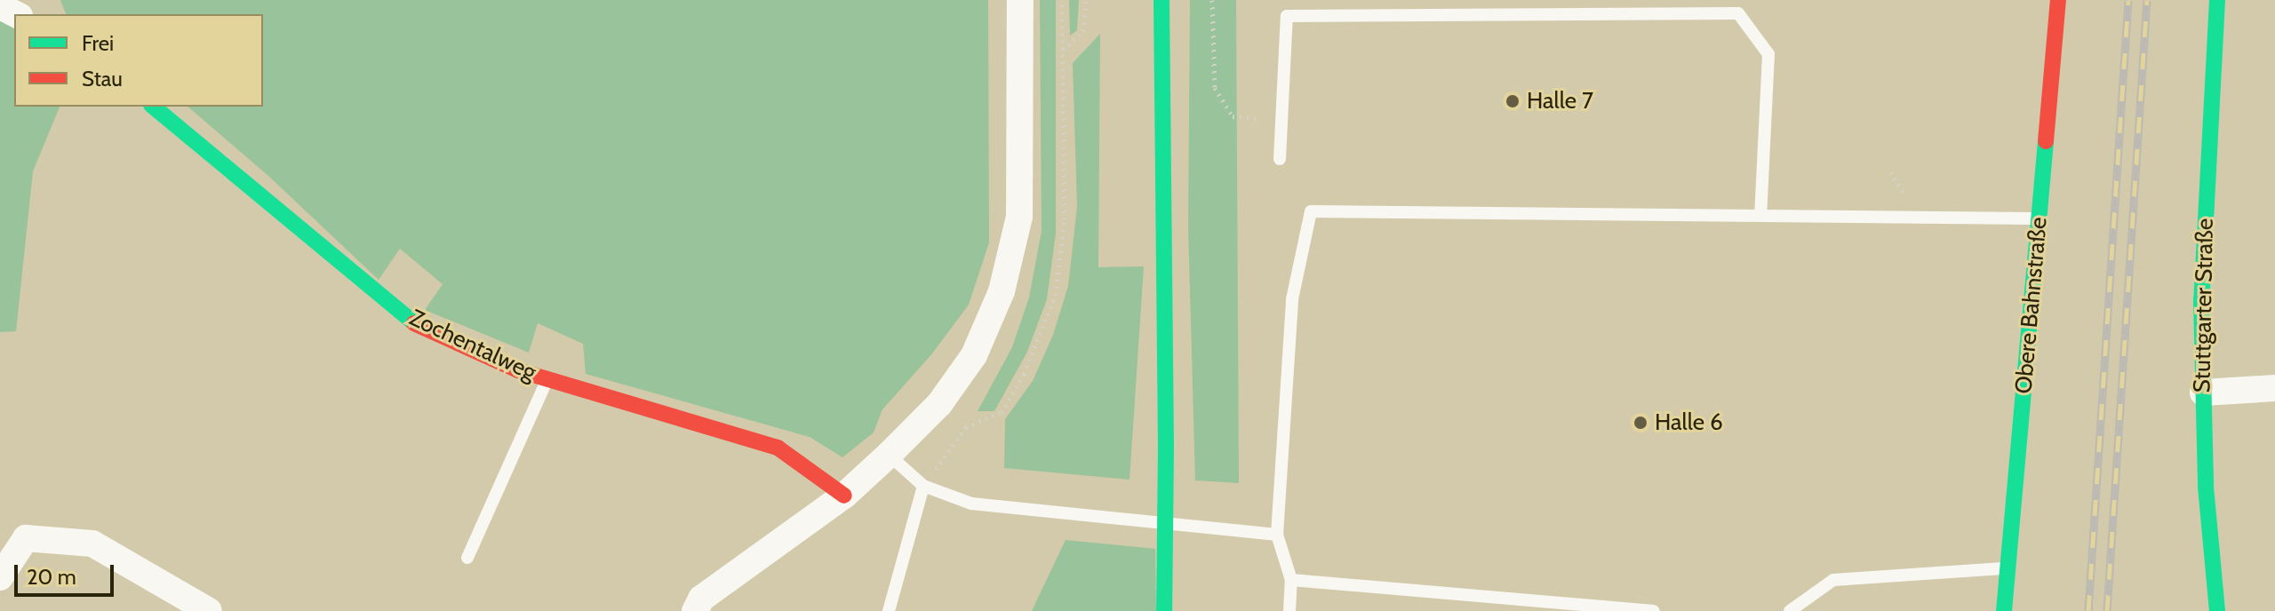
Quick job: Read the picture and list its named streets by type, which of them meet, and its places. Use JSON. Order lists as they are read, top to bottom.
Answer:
{
  "streets": {
    "main road": ["Obere Bahnstraße", "Stuttgarter Straße", "Zochentalweg"]
  },
  "places": ["Halle 7", "Halle 6"],
  "legend": ["Frei", "Stau"],
  "scale_bar": "20 m"
}
